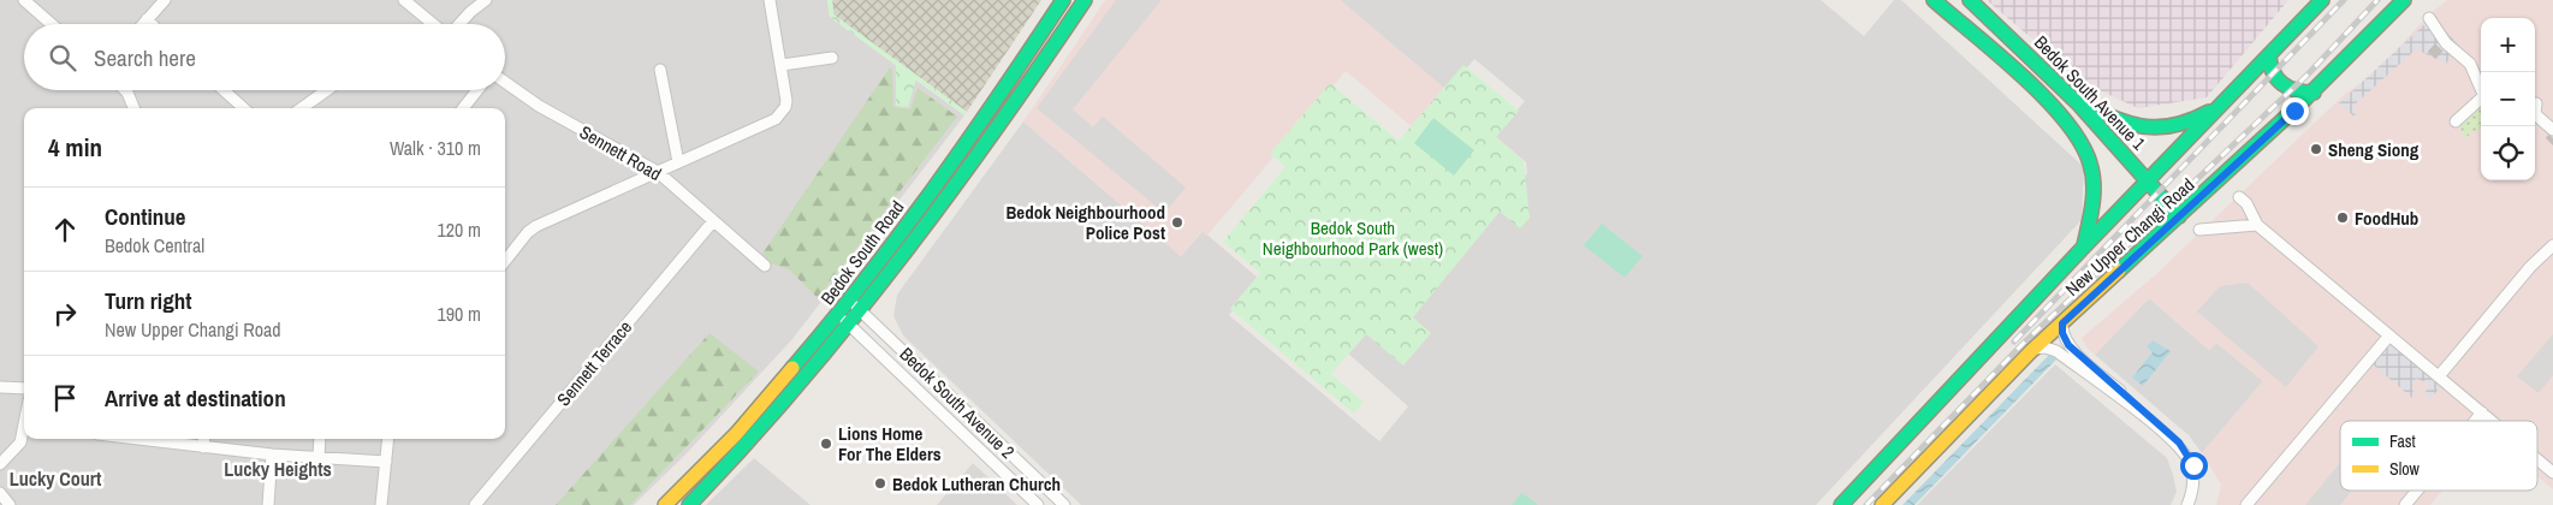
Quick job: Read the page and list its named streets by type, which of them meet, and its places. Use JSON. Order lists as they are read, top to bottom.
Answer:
{
  "streets": {
    "main road": ["Bedok South Avenue 1", "New Upper Changi Road", "Bedok South Road"],
    "street": ["Sennett Road", "Sennett Terrace", "Bedok South Avenue 2"]
  },
  "crossings": [
    ["Bedok South Avenue 1", "New Upper Changi Road"],
    ["Sennett Road", "Sennett Terrace"],
    ["Bedok South Road", "Bedok South Avenue 2"]
  ],
  "districts": ["Lucky Heights", "Lucky Court"],
  "parks": ["Bedok South Neighbourhood Park (west)"],
  "places": [
    "Sheng Siong",
    "FoodHub",
    "Bedok Neighbourhood Police Post",
    "Lions Home For The Elders",
    "Bedok Lutheran Church"
  ],
  "legend": ["Fast", "Slow"],
  "page": {
    "map_buttons": ["+", "−"],
    "search": "Search here",
    "heading": ["4 min", "Walk · 310 m"],
    "list": [
      ["Continue", "Bedok Central", "120 m"],
      ["Turn right", "New Upper Changi Road", "190 m"],
      "Arrive at destination"
    ]
  }
}
